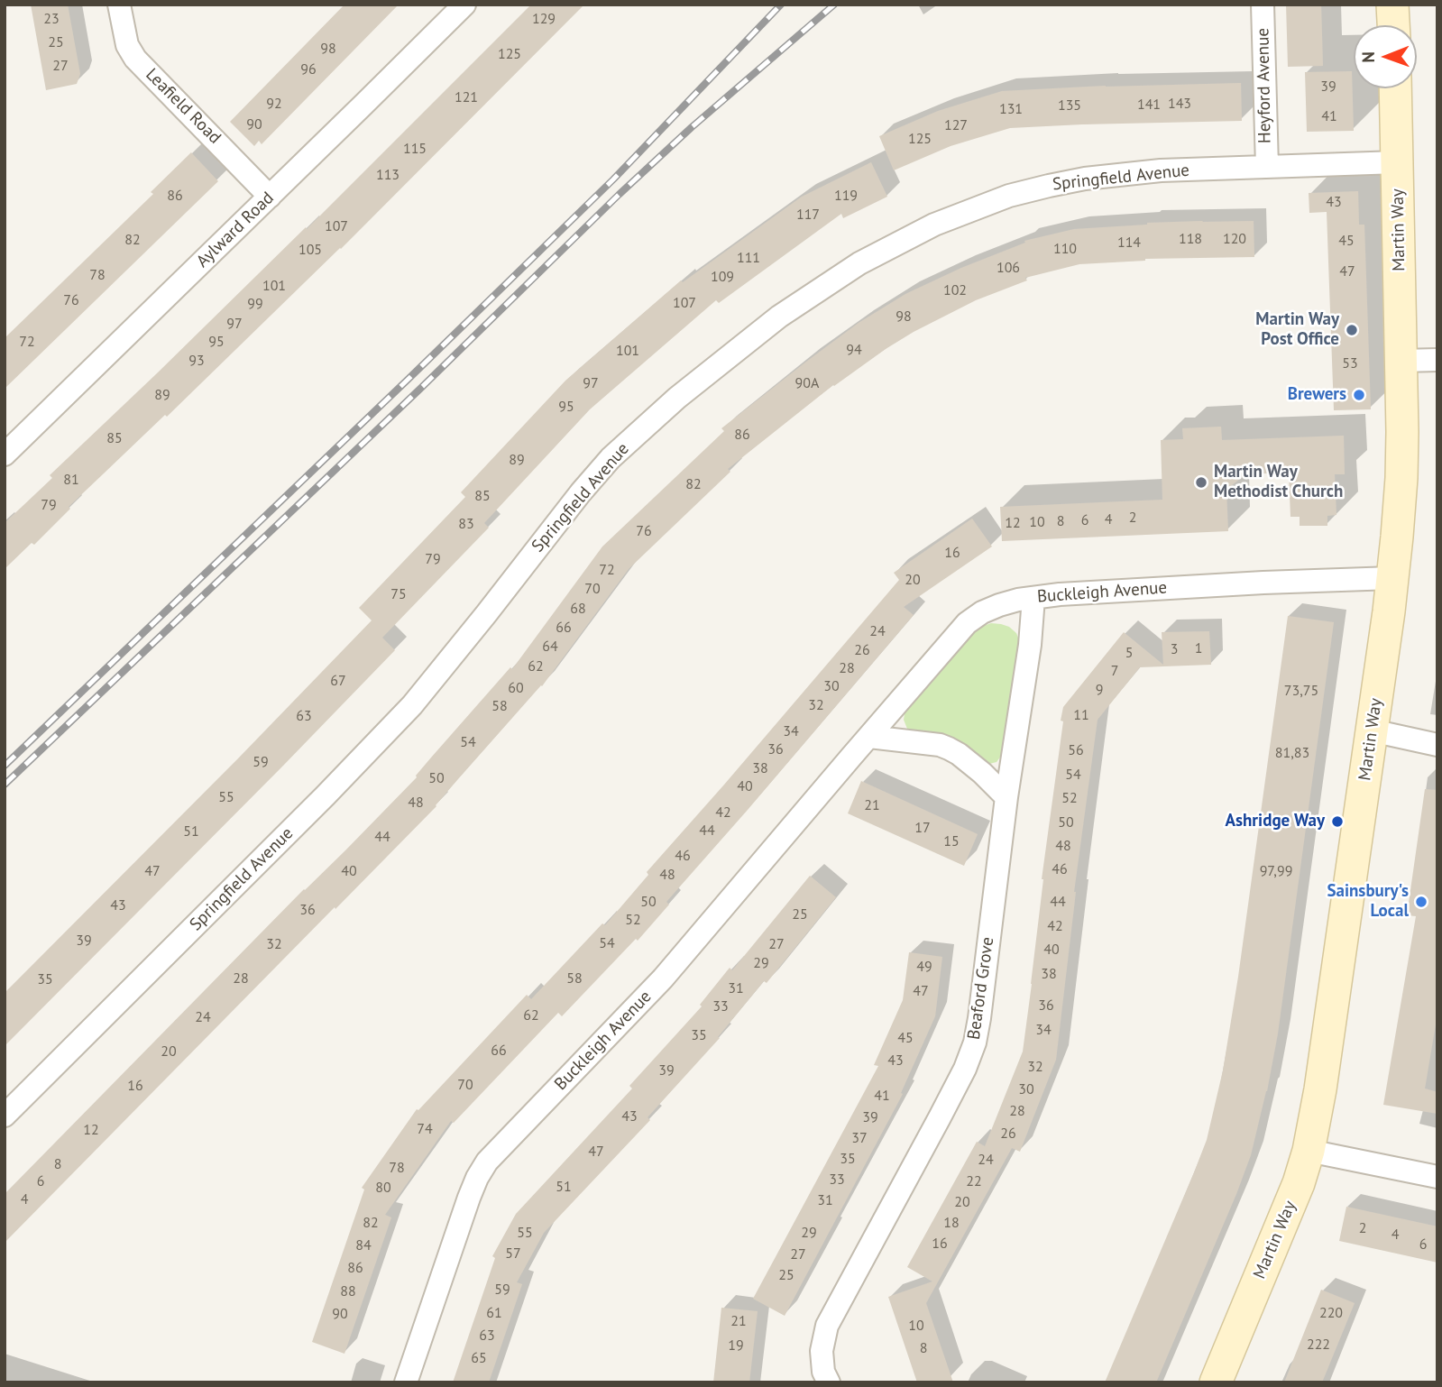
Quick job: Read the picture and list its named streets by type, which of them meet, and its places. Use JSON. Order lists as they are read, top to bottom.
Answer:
{
  "streets": {
    "main road": ["Martin Way"],
    "street": [
      "Heyford Avenue",
      "Leafield Road",
      "Springfield Avenue",
      "Aylward Road",
      "Buckleigh Avenue",
      "Beaford Grove"
    ]
  },
  "crossings": [
    ["Heyford Avenue", "Springfield Avenue"],
    ["Leafield Road", "Aylward Road"],
    ["Springfield Avenue", "Martin Way"],
    ["Martin Way", "Buckleigh Avenue"],
    ["Buckleigh Avenue", "Beaford Grove"]
  ],
  "places": [
    "Martin Way Post Office",
    "Brewers",
    "Martin Way Methodist Church",
    "Ashridge Way",
    "Sainsbury's Local"
  ],
  "house_numbers": [
    "23",
    "129",
    "25",
    "98",
    "125",
    "27",
    "96",
    "39",
    "121",
    "92",
    "143",
    "141",
    "135",
    "131",
    "41",
    "90",
    "127",
    "125",
    "115",
    "113",
    "86",
    "119",
    "43",
    "117",
    "107",
    "118",
    "120",
    "82",
    "45",
    "114",
    "110",
    "105",
    "111",
    "106",
    "47",
    "78",
    "109",
    "101",
    "102",
    "76",
    "107",
    "99",
    "98",
    "97",
    "72",
    "95",
    "94",
    "101",
    "93",
    "53",
    "97",
    "90A",
    "89",
    "95",
    "86",
    "85",
    "89",
    "81",
    "82",
    "85",
    "79",
    "2",
    "4",
    "6",
    "8",
    "10",
    "12",
    "83",
    "76",
    "16",
    "79",
    "72",
    "20",
    "70",
    "75",
    "68",
    "66",
    "24",
    "64",
    "1",
    "3",
    "26",
    "5",
    "62",
    "28",
    "7",
    "67",
    "30",
    "60",
    "9",
    "73,75",
    "32",
    "58",
    "11",
    "63",
    "34",
    "54",
    "36",
    "56",
    "81,83",
    "59",
    "38",
    "54",
    "50",
    "40",
    "55",
    "52",
    "48",
    "21",
    "42",
    "50",
    "17",
    "44",
    "51",
    "44",
    "15",
    "48",
    "46",
    "46",
    "47",
    "40",
    "97,99",
    "48",
    "50",
    "44",
    "43",
    "36",
    "25",
    "52",
    "42",
    "39",
    "54",
    "32",
    "27",
    "40",
    "29",
    "49",
    "38",
    "28",
    "58",
    "35",
    "31",
    "47",
    "36",
    "33",
    "62",
    "24",
    "34",
    "35",
    "45",
    "66",
    "20",
    "43",
    "32",
    "39",
    "70",
    "16",
    "30",
    "41",
    "28",
    "43",
    "39",
    "74",
    "12",
    "26",
    "37",
    "47",
    "35",
    "24",
    "8",
    "78",
    "33",
    "6",
    "22",
    "51",
    "80",
    "4",
    "31",
    "20",
    "82",
    "18",
    "2",
    "55",
    "29",
    "4",
    "16",
    "6",
    "84",
    "57",
    "27",
    "86",
    "25",
    "59",
    "88",
    "61",
    "220",
    "90",
    "21",
    "10",
    "63",
    "222",
    "19",
    "8",
    "65"
  ],
  "north": "left"
}
